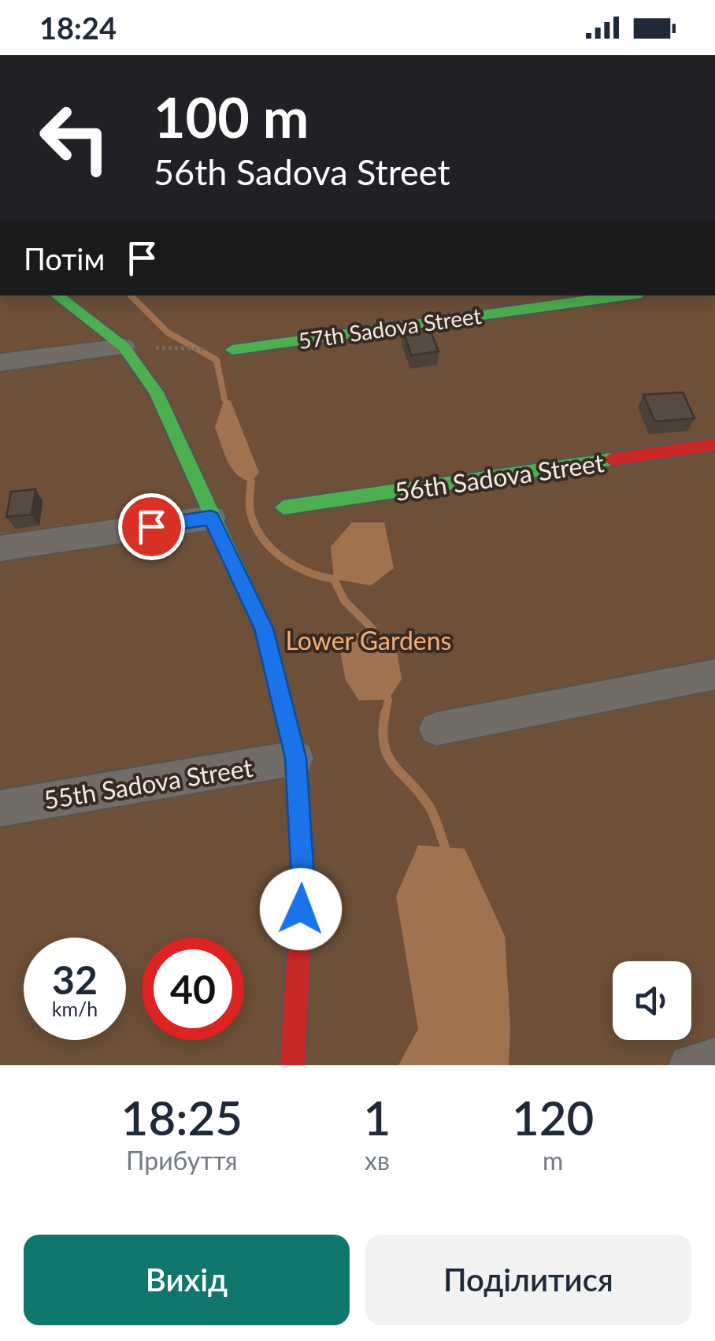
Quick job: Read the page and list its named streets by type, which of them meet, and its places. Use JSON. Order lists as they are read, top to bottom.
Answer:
{
  "streets": {
    "street": ["57th Sadova Street", "56th Sadova Street", "55th Sadova Street"]
  },
  "parks": ["Lower Gardens"],
  "page": {
    "status": "18:24",
    "turn": ["100 m", "56th Sadova Street"],
    "then": "Потім",
    "speed": "32 km/h",
    "limit": "40",
    "eta": [
      "18:25",
      "Прибуття",
      "1",
      "хв",
      "120",
      "m"
    ],
    "buttons": ["Вихід", "Поділитися"]
  }
}
